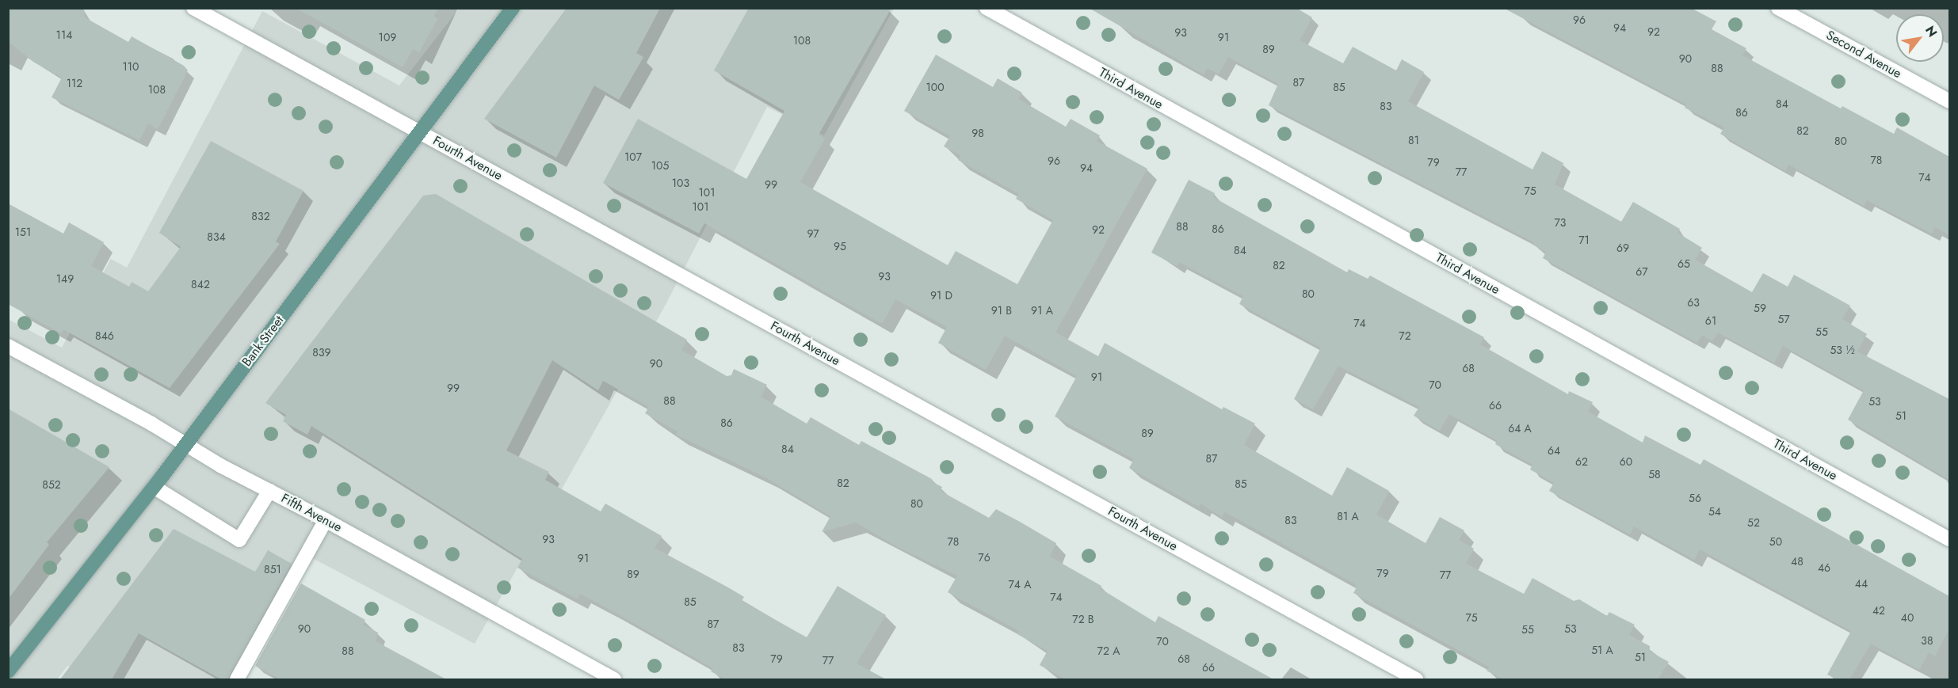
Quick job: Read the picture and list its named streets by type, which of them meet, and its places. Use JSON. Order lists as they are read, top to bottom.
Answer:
{
  "streets": {
    "main road": ["Bank Street"],
    "street": [
      "Second Avenue",
      "Third Avenue",
      "Fourth Avenue",
      "Fifth Avenue"
    ]
  },
  "crossings": [
    ["Fourth Avenue", "Bank Street"],
    ["Bank Street", "Fifth Avenue"]
  ],
  "house_numbers": [
    "96",
    "94",
    "92",
    "93",
    "114",
    "109",
    "91",
    "108",
    "89",
    "90",
    "110",
    "88",
    "87",
    "112",
    "100",
    "85",
    "108",
    "84",
    "83",
    "86",
    "82",
    "98",
    "81",
    "80",
    "107",
    "78",
    "96",
    "79",
    "105",
    "94",
    "77",
    "74",
    "103",
    "99",
    "75",
    "101",
    "101",
    "832",
    "73",
    "88",
    "86",
    "92",
    "151",
    "97",
    "834",
    "71",
    "95",
    "69",
    "84",
    "65",
    "82",
    "67",
    "93",
    "149",
    "842",
    "80",
    "91 D",
    "63",
    "59",
    "91 B",
    "91 A",
    "57",
    "61",
    "74",
    "55",
    "846",
    "72",
    "53 ½",
    "839",
    "90",
    "68",
    "91",
    "70",
    "99",
    "88",
    "53",
    "66",
    "51",
    "86",
    "64 A",
    "89",
    "84",
    "64",
    "87",
    "62",
    "60",
    "58",
    "82",
    "85",
    "852",
    "56",
    "80",
    "54",
    "81 A",
    "83",
    "52",
    "93",
    "78",
    "50",
    "76",
    "91",
    "48",
    "46",
    "851",
    "79",
    "89",
    "77",
    "44",
    "74 A",
    "74",
    "85",
    "42",
    "75",
    "40",
    "72 B",
    "87",
    "90",
    "53",
    "55",
    "38",
    "70",
    "83",
    "51 A",
    "88",
    "72 A",
    "51",
    "79",
    "68",
    "77",
    "66"
  ],
  "north": "top right"
}
